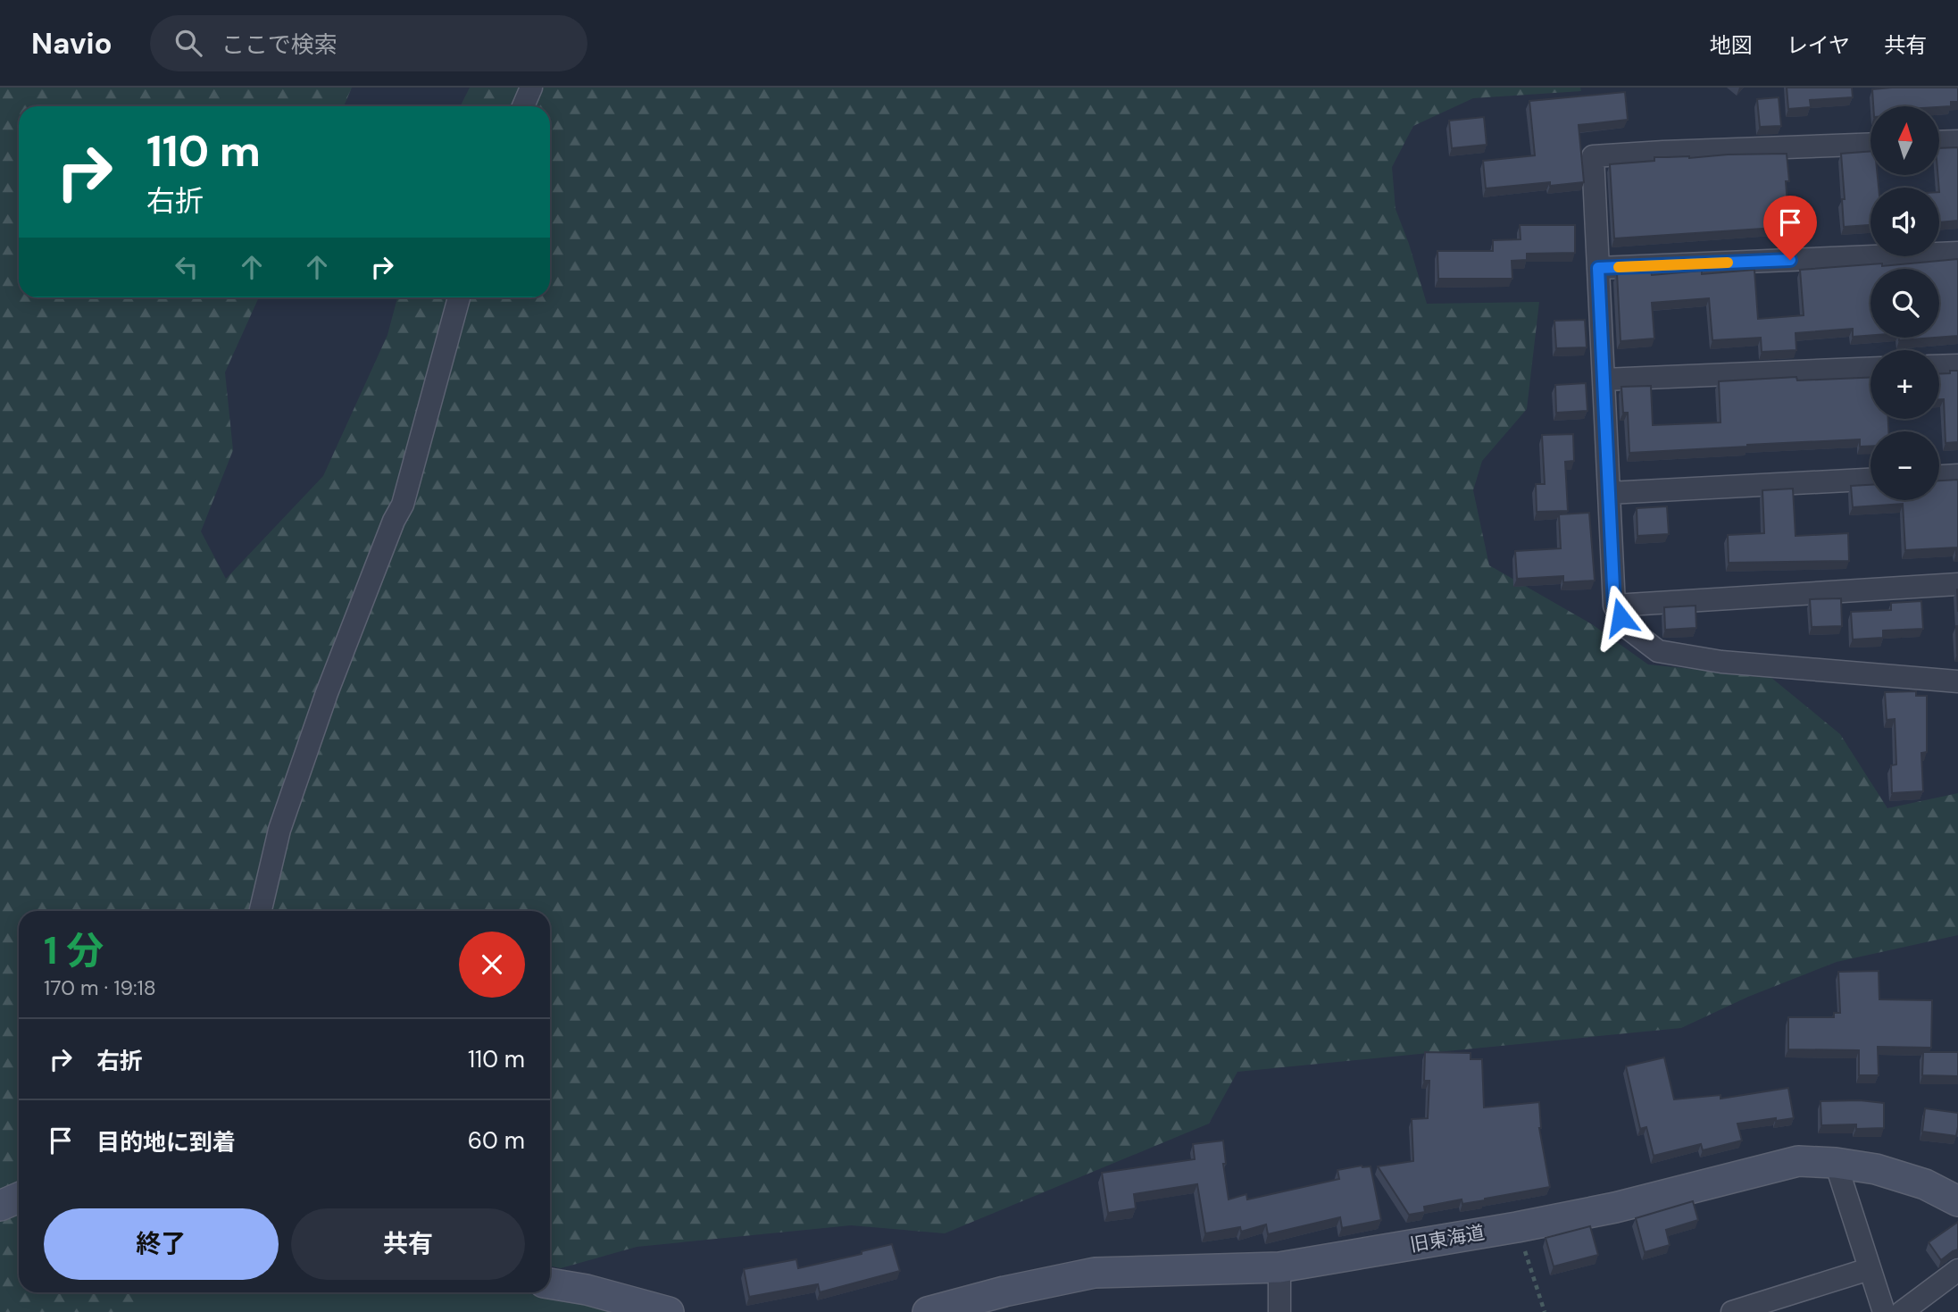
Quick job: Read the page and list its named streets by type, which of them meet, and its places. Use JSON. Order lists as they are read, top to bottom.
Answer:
{
  "streets": {
    "street": ["旧東海道"]
  },
  "north": "top",
  "page": {
    "header": "Navio",
    "search": "ここで検索",
    "nav": ["地図", "レイヤ", "共有"],
    "map_buttons": ["+", "−"],
    "turn": ["110 m", "右折"],
    "heading": ["1 分", "170 m · 19:18"],
    "list": [
      {
        "name": "右折",
        "value": "110 m"
      },
      {
        "name": "目的地に到着",
        "value": "60 m"
      }
    ],
    "buttons": ["終了", "共有"]
  }
}
